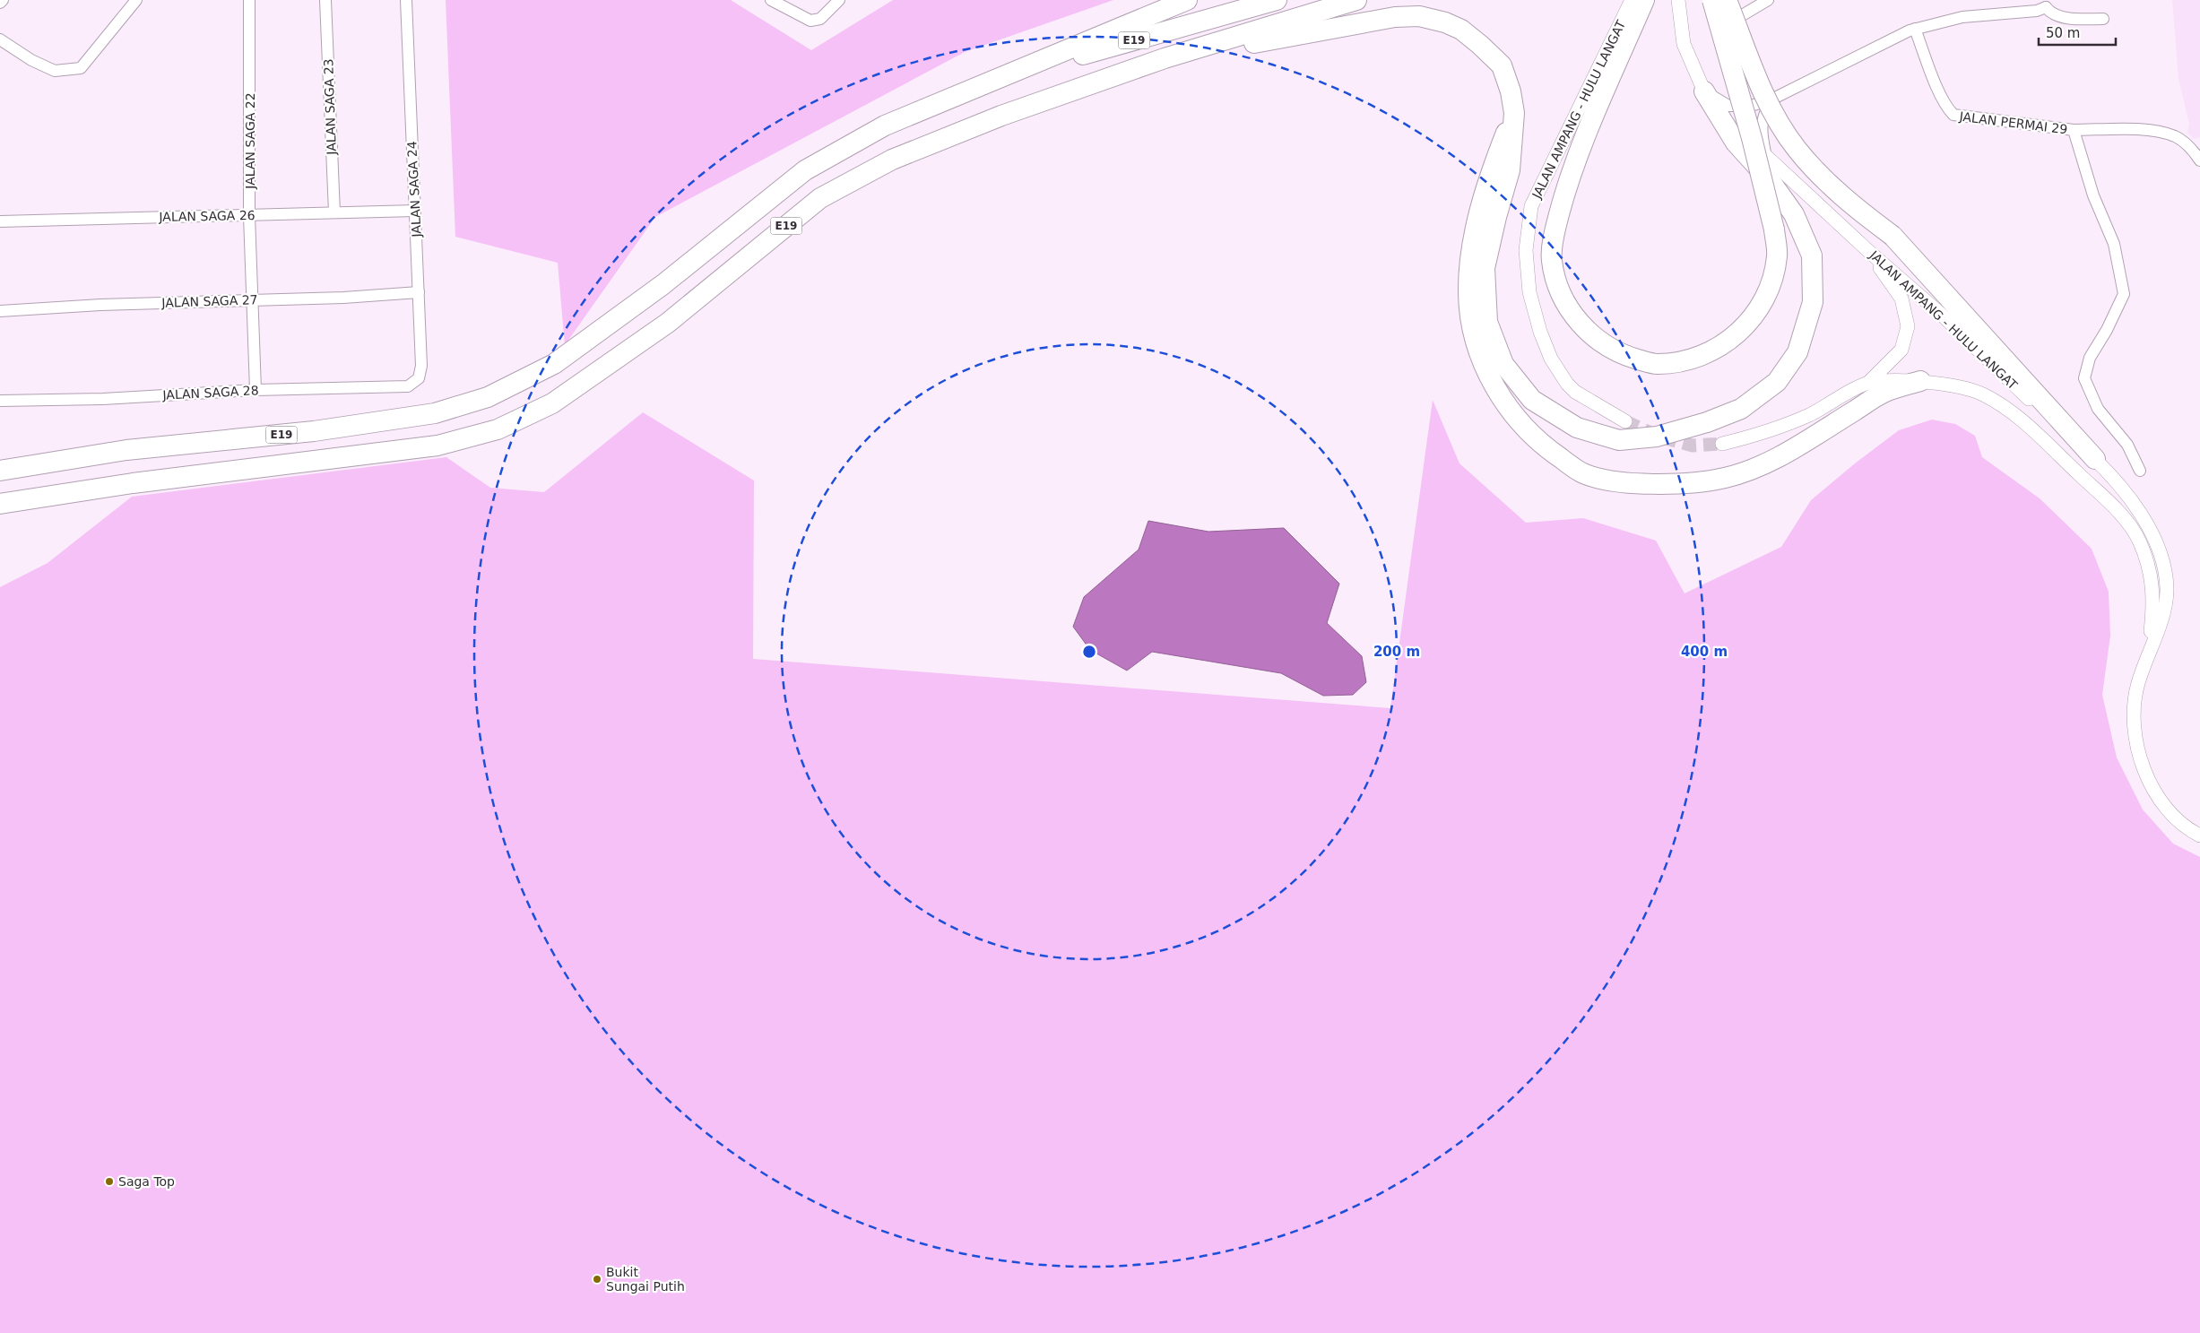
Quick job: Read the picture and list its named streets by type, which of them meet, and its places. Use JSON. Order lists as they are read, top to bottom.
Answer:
{
  "streets": {
    "highway": ["E19"],
    "street": [
      "JALAN SAGA 23",
      "JALAN AMPANG - HULU LANGAT",
      "JALAN PERMAI 29",
      "JALAN SAGA 22",
      "JALAN SAGA 24",
      "JALAN SAGA 26",
      "JALAN SAGA 27",
      "JALAN SAGA 28"
    ]
  },
  "crossings": [
    ["JALAN SAGA 23", "JALAN SAGA 26"],
    ["JALAN SAGA 22", "JALAN SAGA 26"],
    ["JALAN SAGA 22", "JALAN SAGA 27"],
    ["JALAN SAGA 22", "JALAN SAGA 28"],
    ["JALAN SAGA 24", "JALAN SAGA 26"],
    ["JALAN SAGA 24", "JALAN SAGA 27"],
    ["JALAN SAGA 24", "JALAN SAGA 28"]
  ],
  "places": ["Saga Top", "Bukit Sungai Putih"],
  "scale_bar": "50 m",
  "rings": ["200 m", "400 m"]
}
